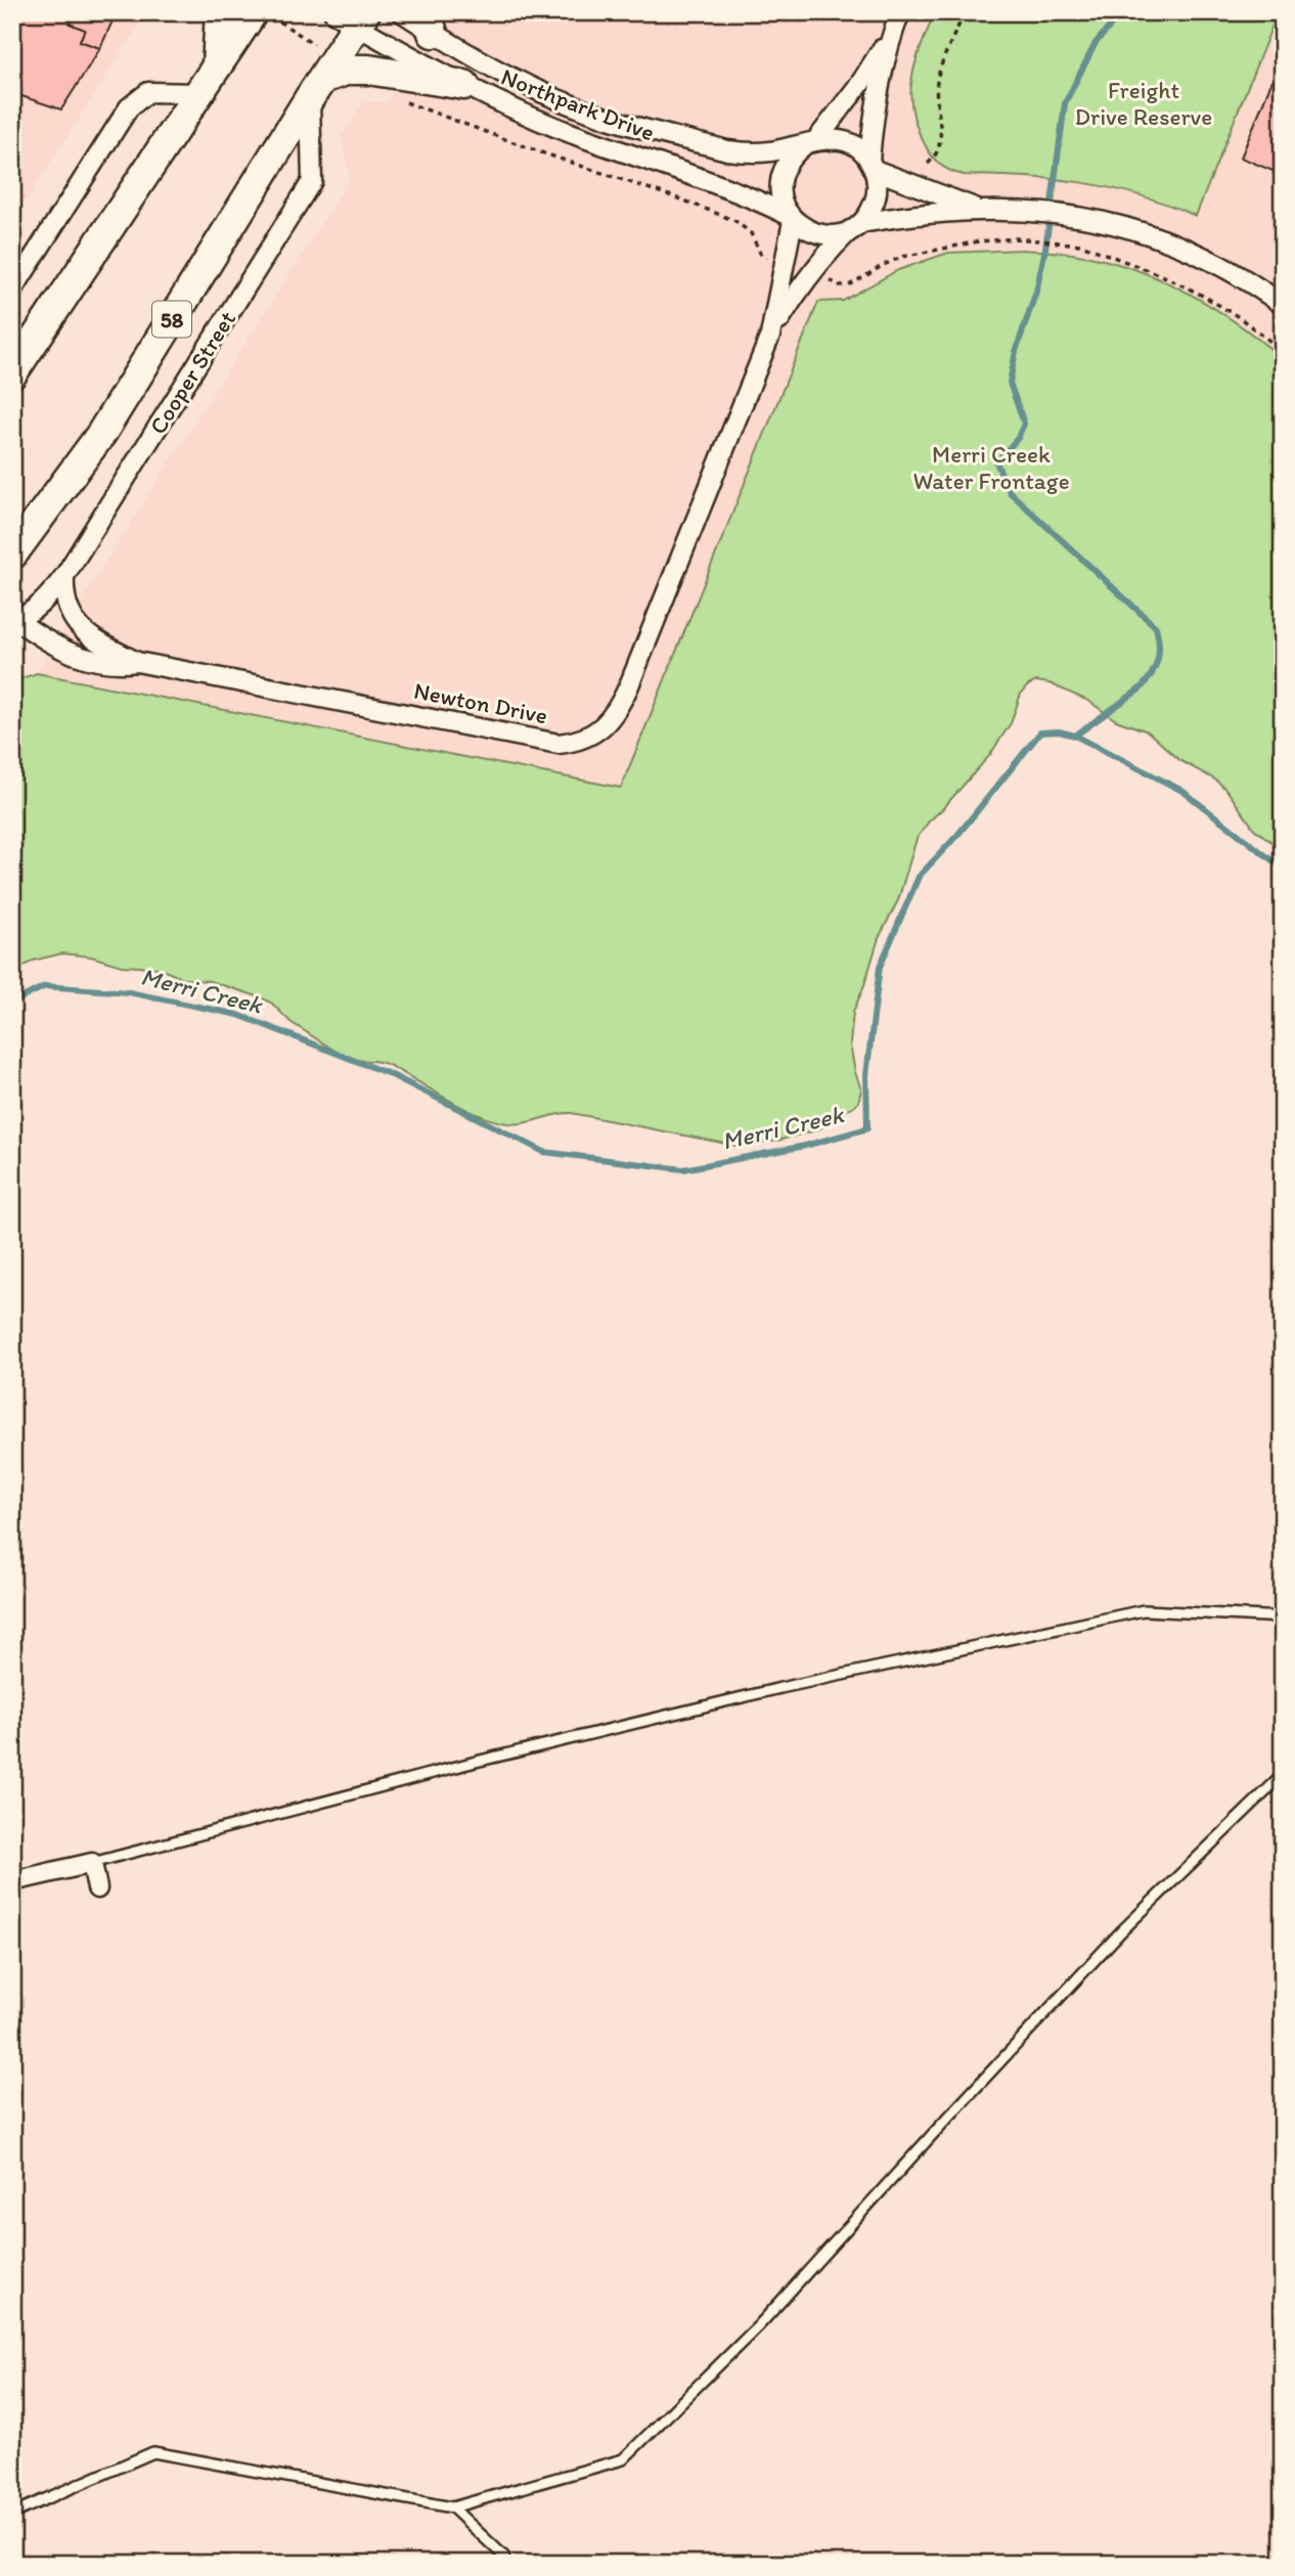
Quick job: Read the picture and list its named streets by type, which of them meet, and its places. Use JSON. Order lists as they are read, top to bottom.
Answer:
{
  "streets": {
    "main road": ["58", "Cooper Street"],
    "street": ["Northpark Drive", "Newton Drive"]
  },
  "crossings": [
    ["Northpark Drive", "Cooper Street"],
    ["Northpark Drive", "Newton Drive"],
    ["Cooper Street", "Newton Drive"]
  ],
  "water": ["Merri Creek"],
  "parks": ["Freight Drive Reserve", "Merri Creek Water Frontage"]
}
